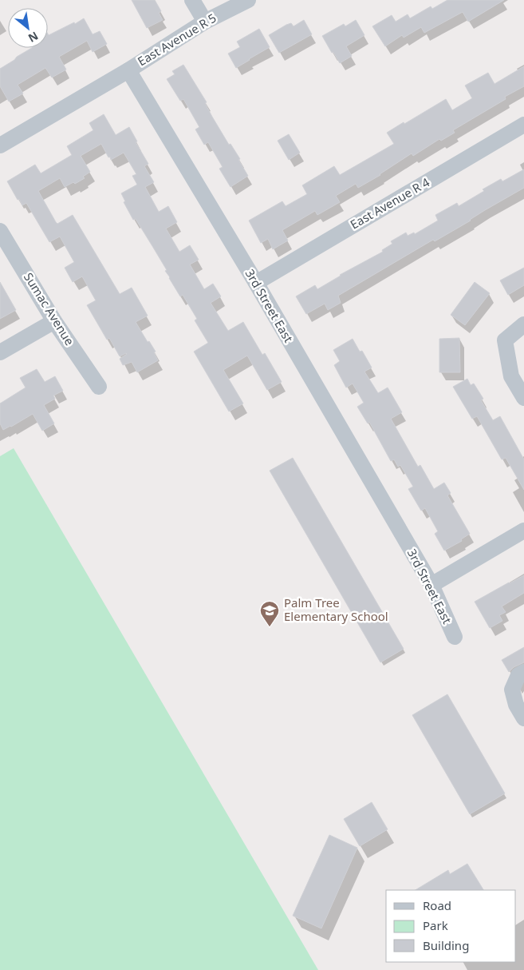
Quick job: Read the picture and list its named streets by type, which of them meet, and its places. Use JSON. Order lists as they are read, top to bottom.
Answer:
{
  "streets": {
    "street": [
      "East Avenue R 5",
      "East Avenue R 4",
      "3rd Street East",
      "Sumac Avenue"
    ]
  },
  "crossings": [
    ["East Avenue R 5", "3rd Street East"],
    ["East Avenue R 4", "3rd Street East"]
  ],
  "places": {
    "school or university": ["Palm Tree Elementary School"]
  },
  "legend": ["Road", "Park", "Building"],
  "north": "bottom right"
}
